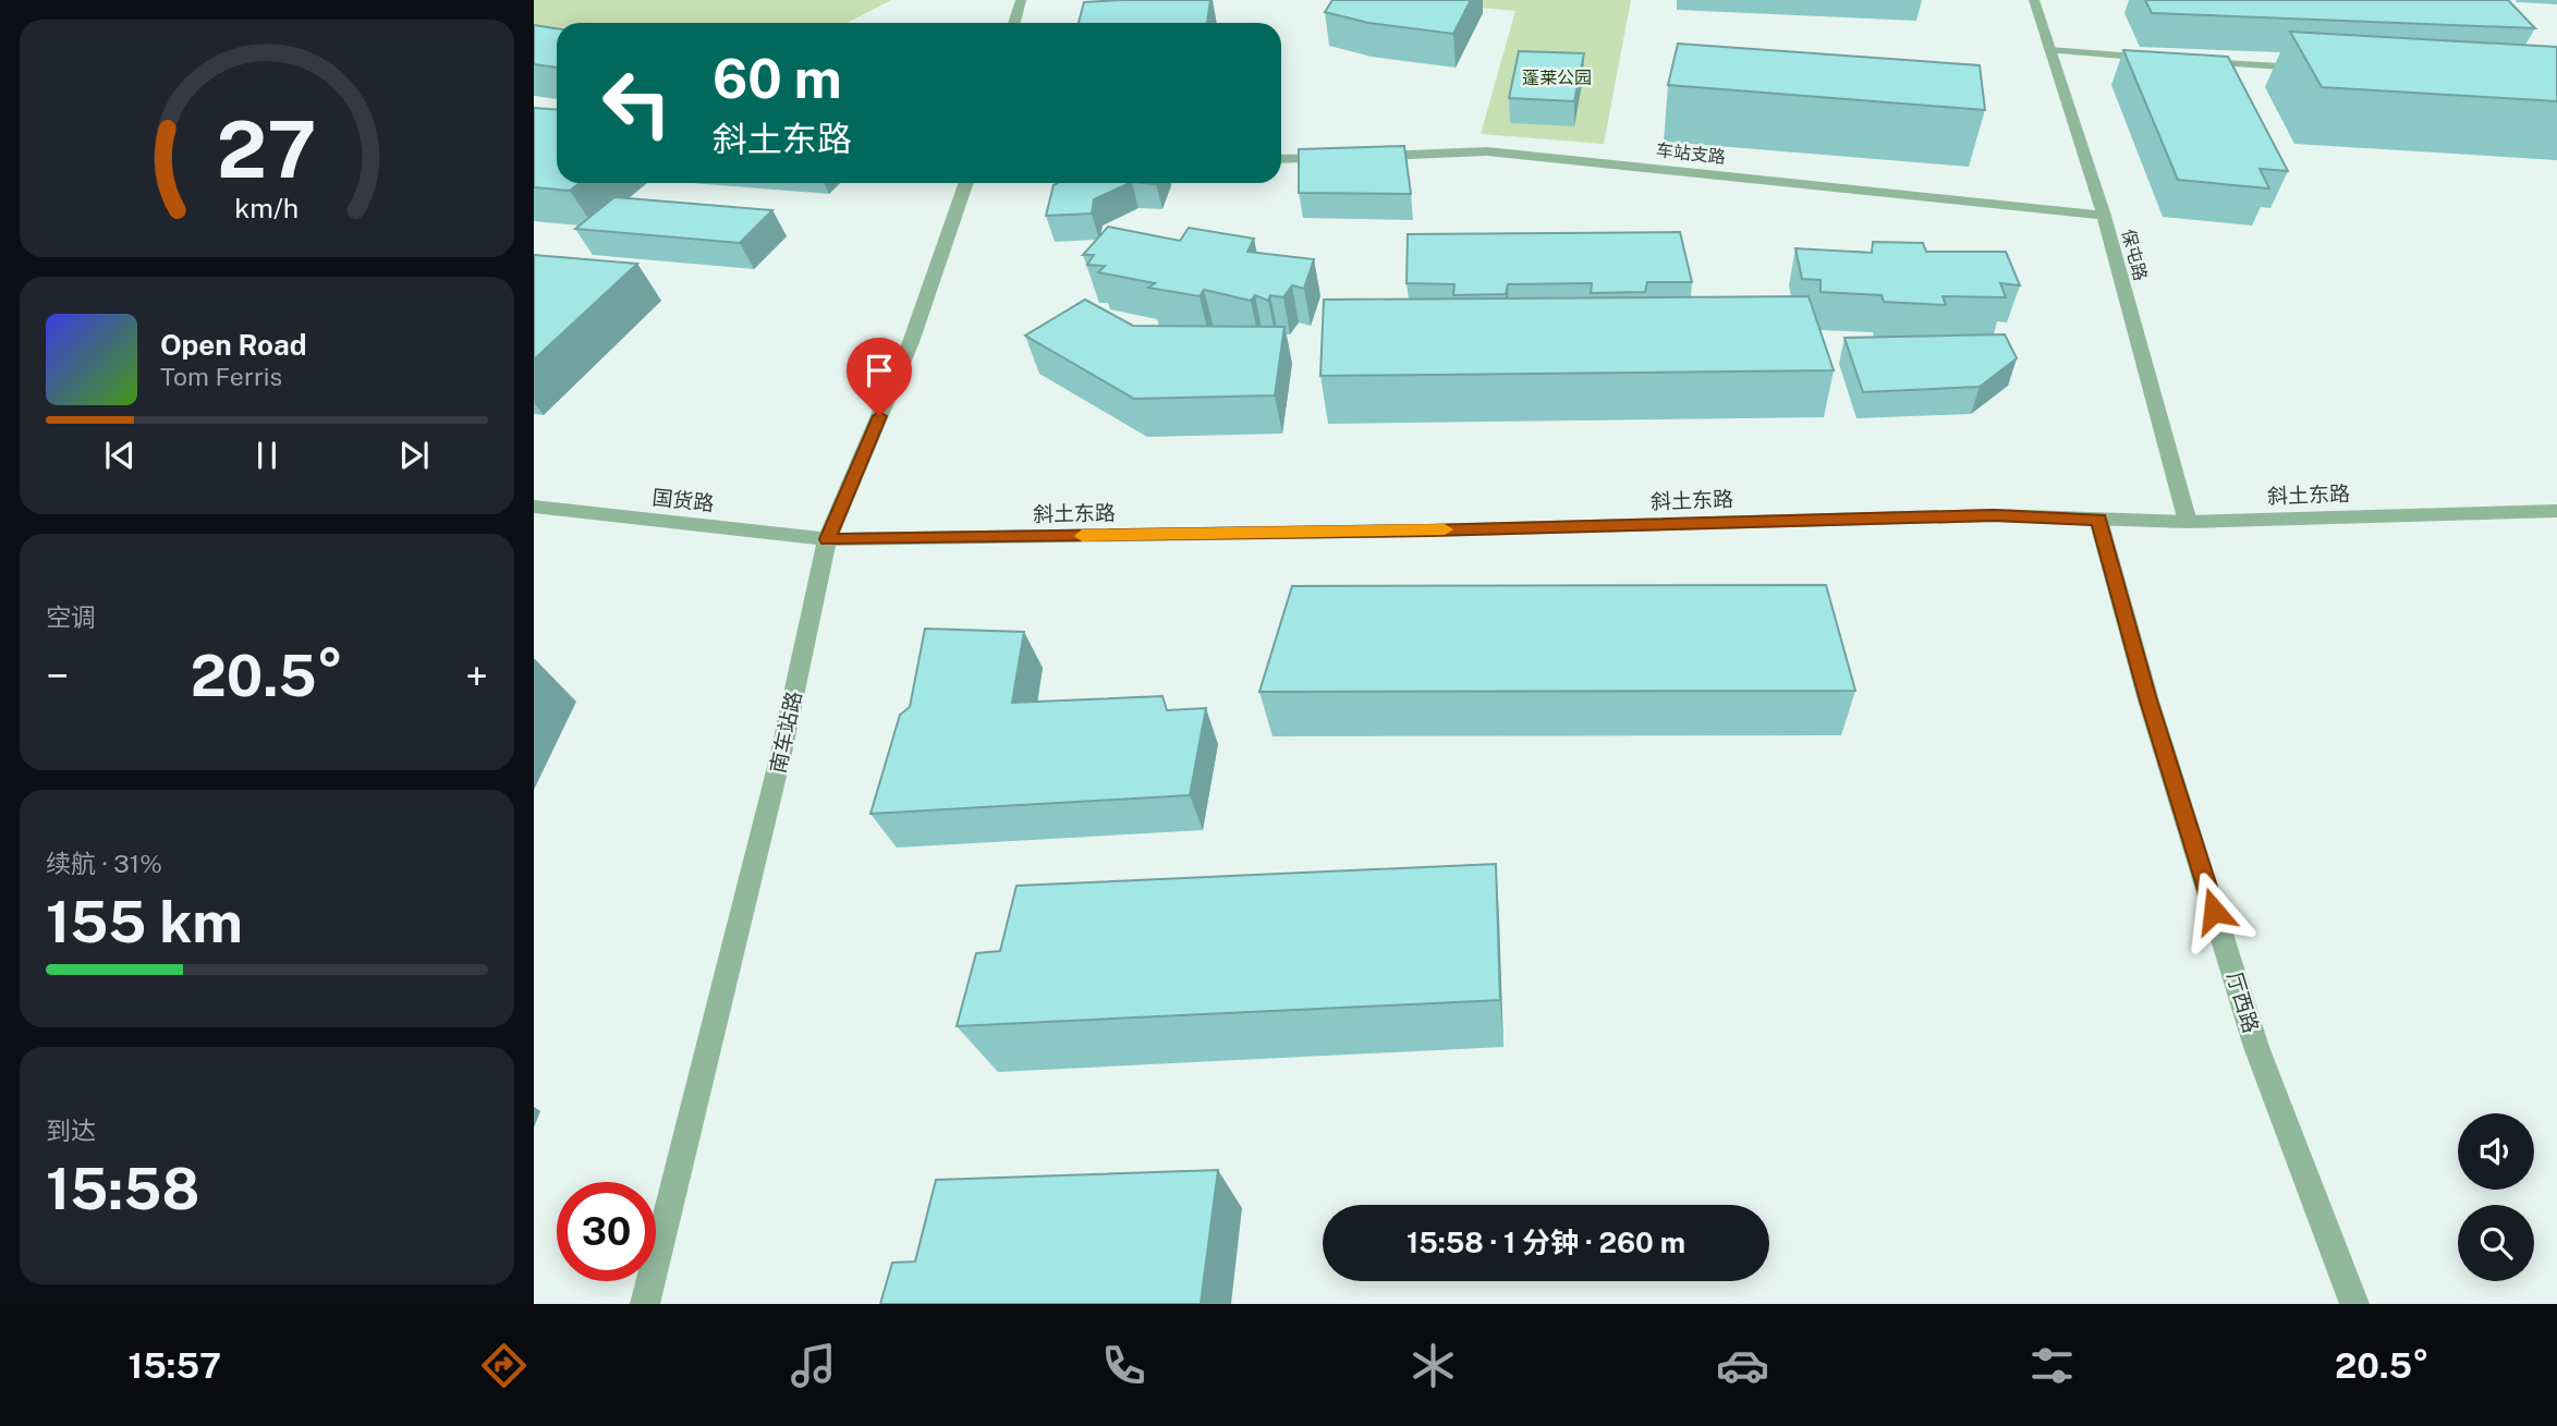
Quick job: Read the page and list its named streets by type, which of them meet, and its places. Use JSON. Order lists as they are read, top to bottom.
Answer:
{
  "streets": {
    "street": [
      "车站支路",
      "保屯路",
      "斜土东路",
      "国货路",
      "南车站路",
      "厅西路"
    ]
  },
  "crossings": [
    ["车站支路", "保屯路"],
    ["保屯路", "斜土东路"],
    ["斜土东路", "国货路"],
    ["斜土东路", "南车站路"],
    ["斜土东路", "厅西路"],
    ["国货路", "南车站路"]
  ],
  "parks": ["蓬莱公园"],
  "page": {
    "turn": ["60 m", "斜土东路"],
    "song": ["Open Road", "Tom Ferris"],
    "tile": [
      "空调",
      ["续航 · 31%", "155 km"],
      ["到达", "15:58"]
    ],
    "heat": ["−", "20.5°", "+"],
    "limit": "30",
    "trip": "15:58 · 1 分钟 · 260 m",
    "tabs": ["15:57", "20.5°"],
    "gauge": ["27", "km/h"]
  }
}
